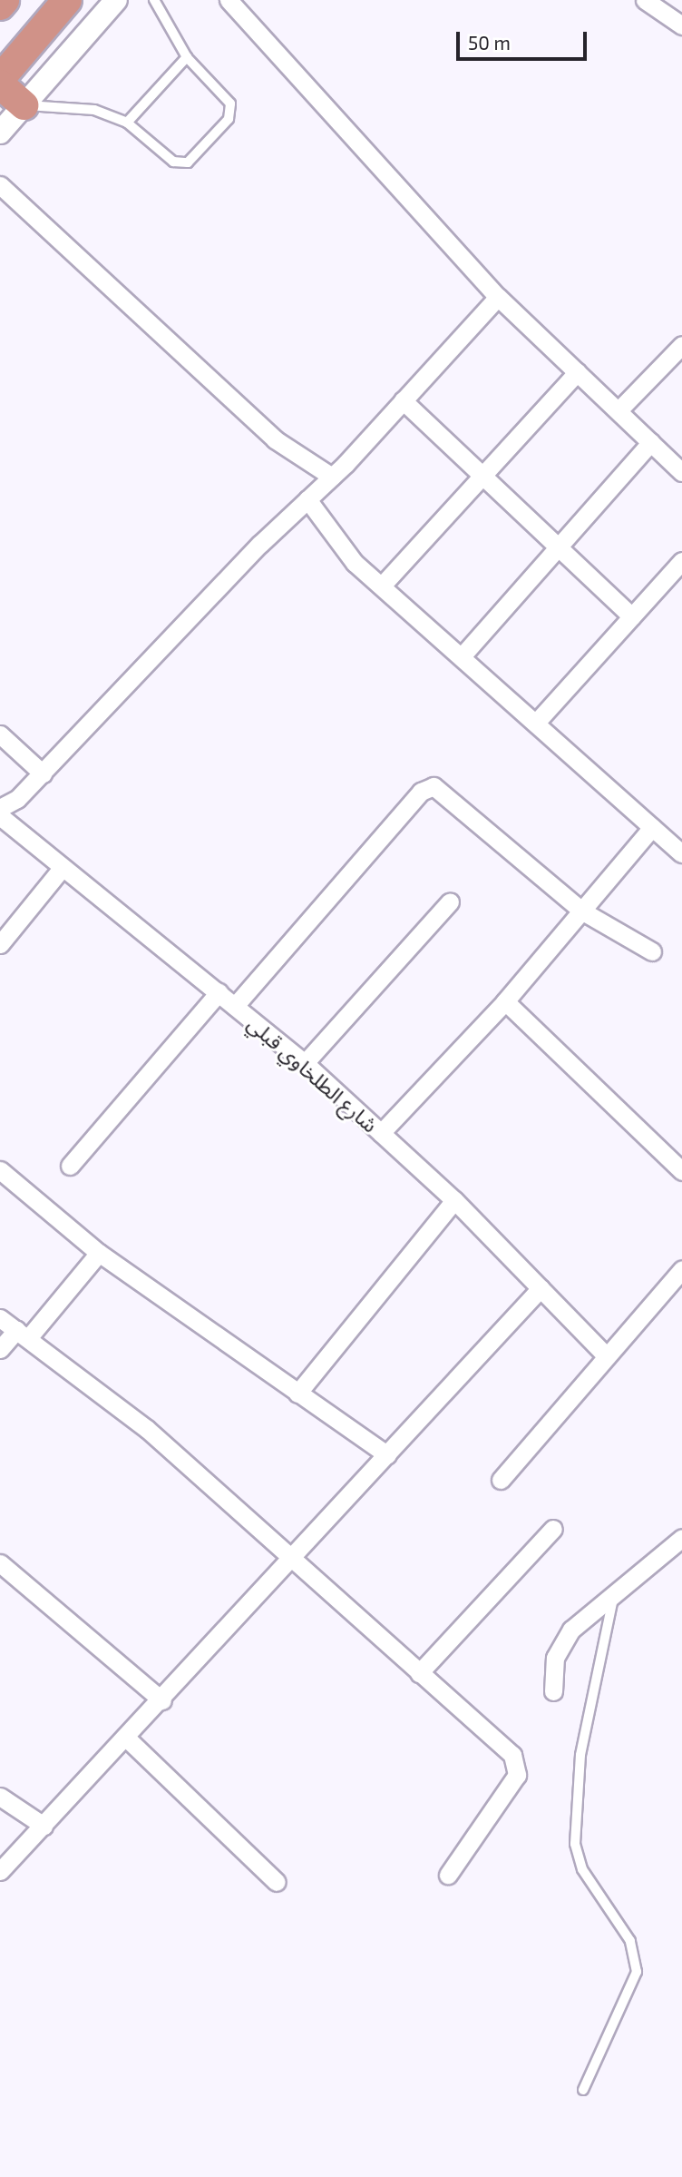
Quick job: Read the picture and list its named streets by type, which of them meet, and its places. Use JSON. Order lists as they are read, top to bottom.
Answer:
{
  "streets": {
    "street": ["شارع الطلخاوي قبلي"]
  },
  "scale_bar": "50 m"
}
